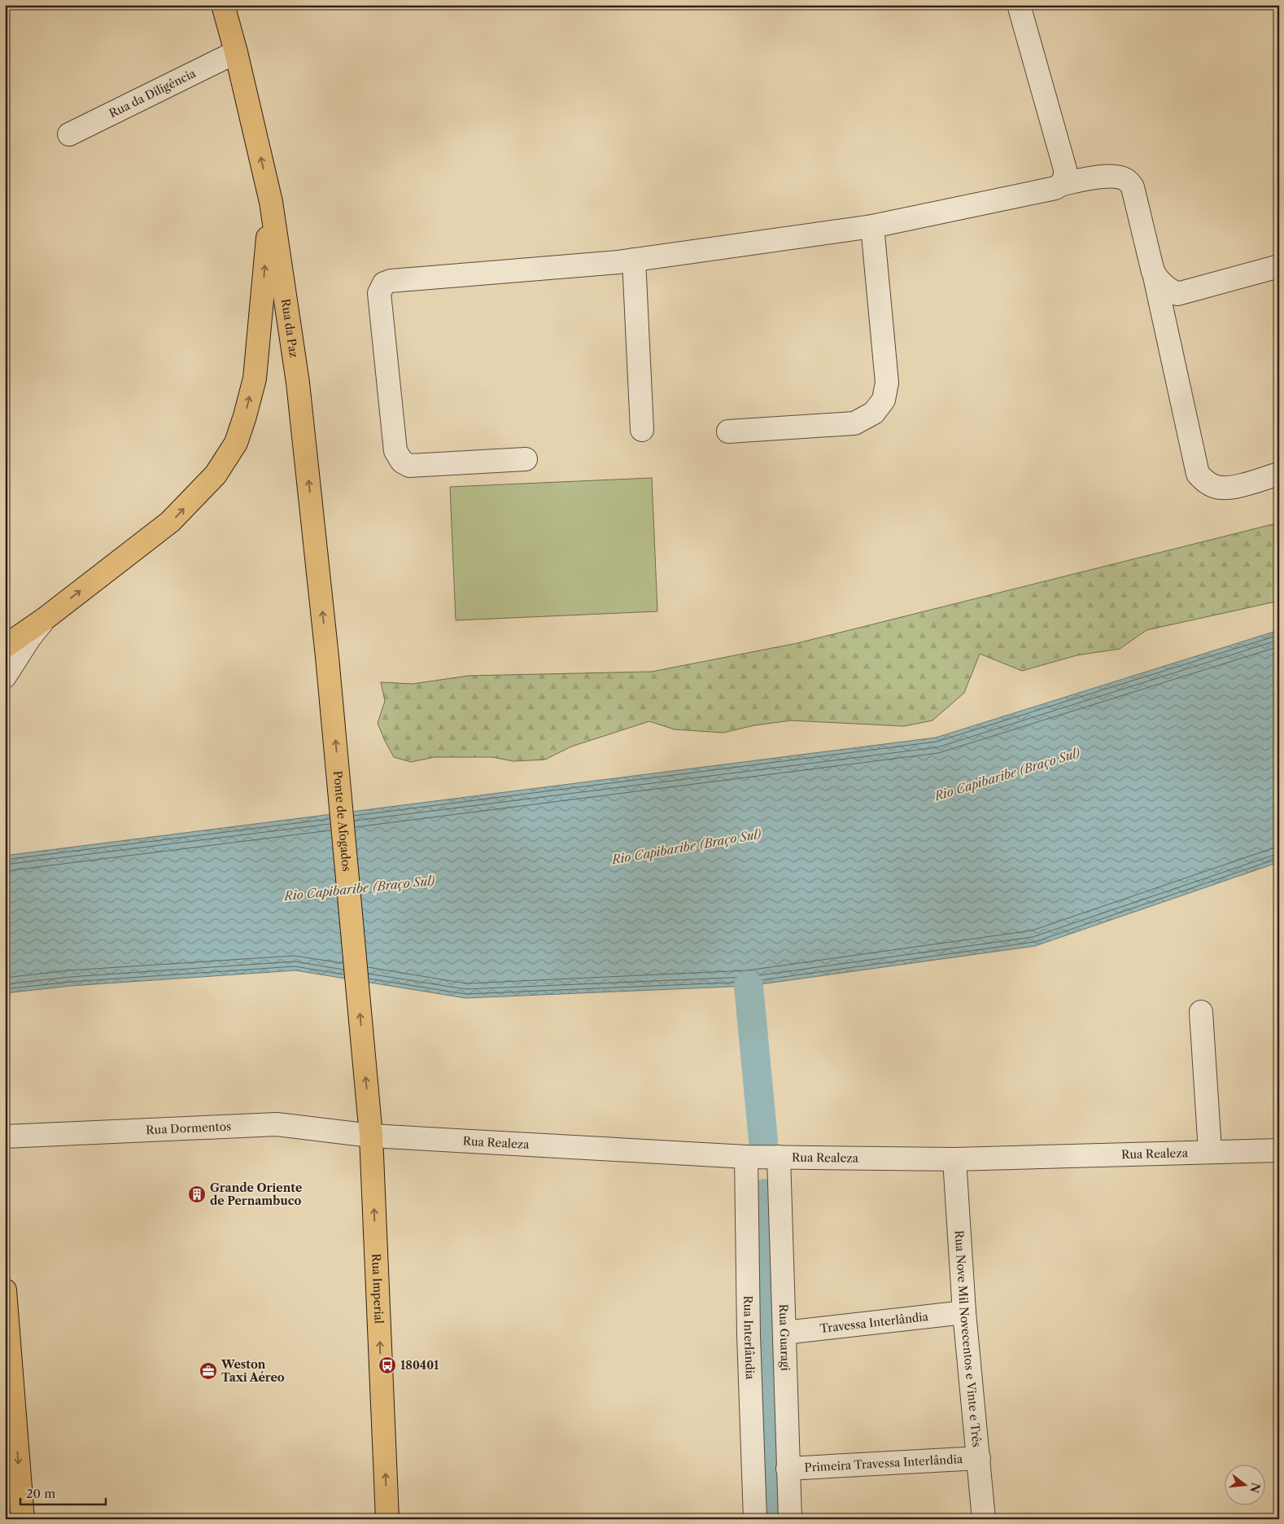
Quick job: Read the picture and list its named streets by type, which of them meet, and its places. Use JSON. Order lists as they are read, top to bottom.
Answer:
{
  "streets": {
    "highway": ["Rua da Paz", "Ponte de Afogados", "Rua Imperial"],
    "street": [
      "Rua da Diligência",
      "Rua Dormentos",
      "Rua Realeza",
      "Travessa Interlândia",
      "Rua Interlândia",
      "Rua Guaragi",
      "Rua Nove Mil Novecentos e Vinte e Três",
      "Primeira Travessa Interlândia"
    ]
  },
  "crossings": [
    ["Rua da Diligência", "Rua da Paz"],
    ["Rua da Paz", "Ponte de Afogados"],
    ["Ponte de Afogados", "Rua Imperial"],
    ["Rua Dormentos", "Rua Realeza"],
    ["Rua Dormentos", "Rua Imperial"],
    ["Rua Realeza", "Rua Imperial"],
    ["Rua Realeza", "Rua Interlândia"],
    ["Rua Realeza", "Rua Guaragi"],
    ["Rua Realeza", "Rua Nove Mil Novecentos e Vinte e Três"],
    ["Travessa Interlândia", "Rua Guaragi"],
    ["Travessa Interlândia", "Rua Nove Mil Novecentos e Vinte e Três"],
    ["Rua Guaragi", "Primeira Travessa Interlândia"],
    ["Rua Nove Mil Novecentos e Vinte e Três", "Primeira Travessa Interlândia"]
  ],
  "one_way": ["Rua da Paz", "Ponte de Afogados", "Rua Imperial"],
  "water": ["Rio Capibaribe (Braço Sul)"],
  "places": {
    "building": ["Grande Oriente de Pernambuco"],
    "bus stop": ["180401"],
    "office": ["Weston Taxi Aéreo"]
  },
  "scale_bar": "20 m",
  "north": "right"
}
